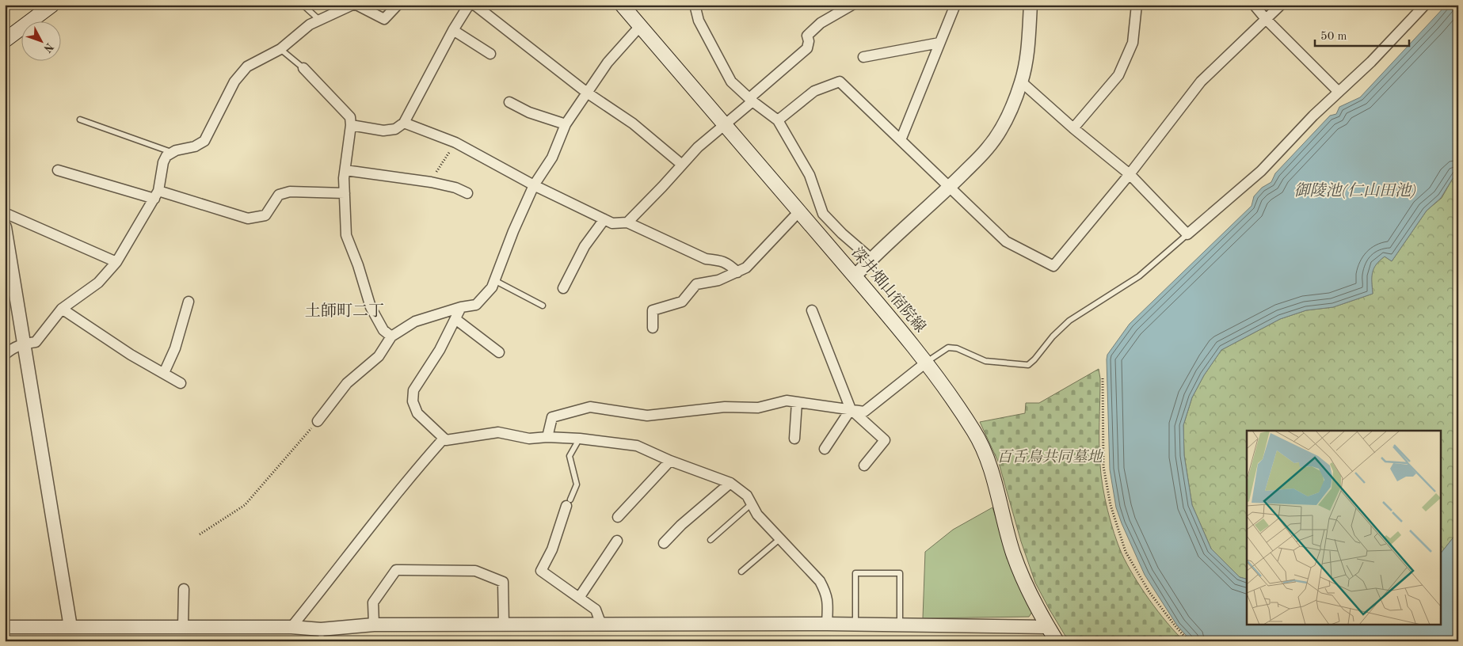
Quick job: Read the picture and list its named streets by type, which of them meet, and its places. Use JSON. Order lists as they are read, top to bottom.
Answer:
{
  "streets": {
    "main road": ["深井畑山宿院線"]
  },
  "districts": ["土師町二丁"],
  "water": ["御陵池(仁山田池)"],
  "parks": ["百舌鳥共同墓地"],
  "scale_bar": "50 m",
  "north": "bottom right"
}
